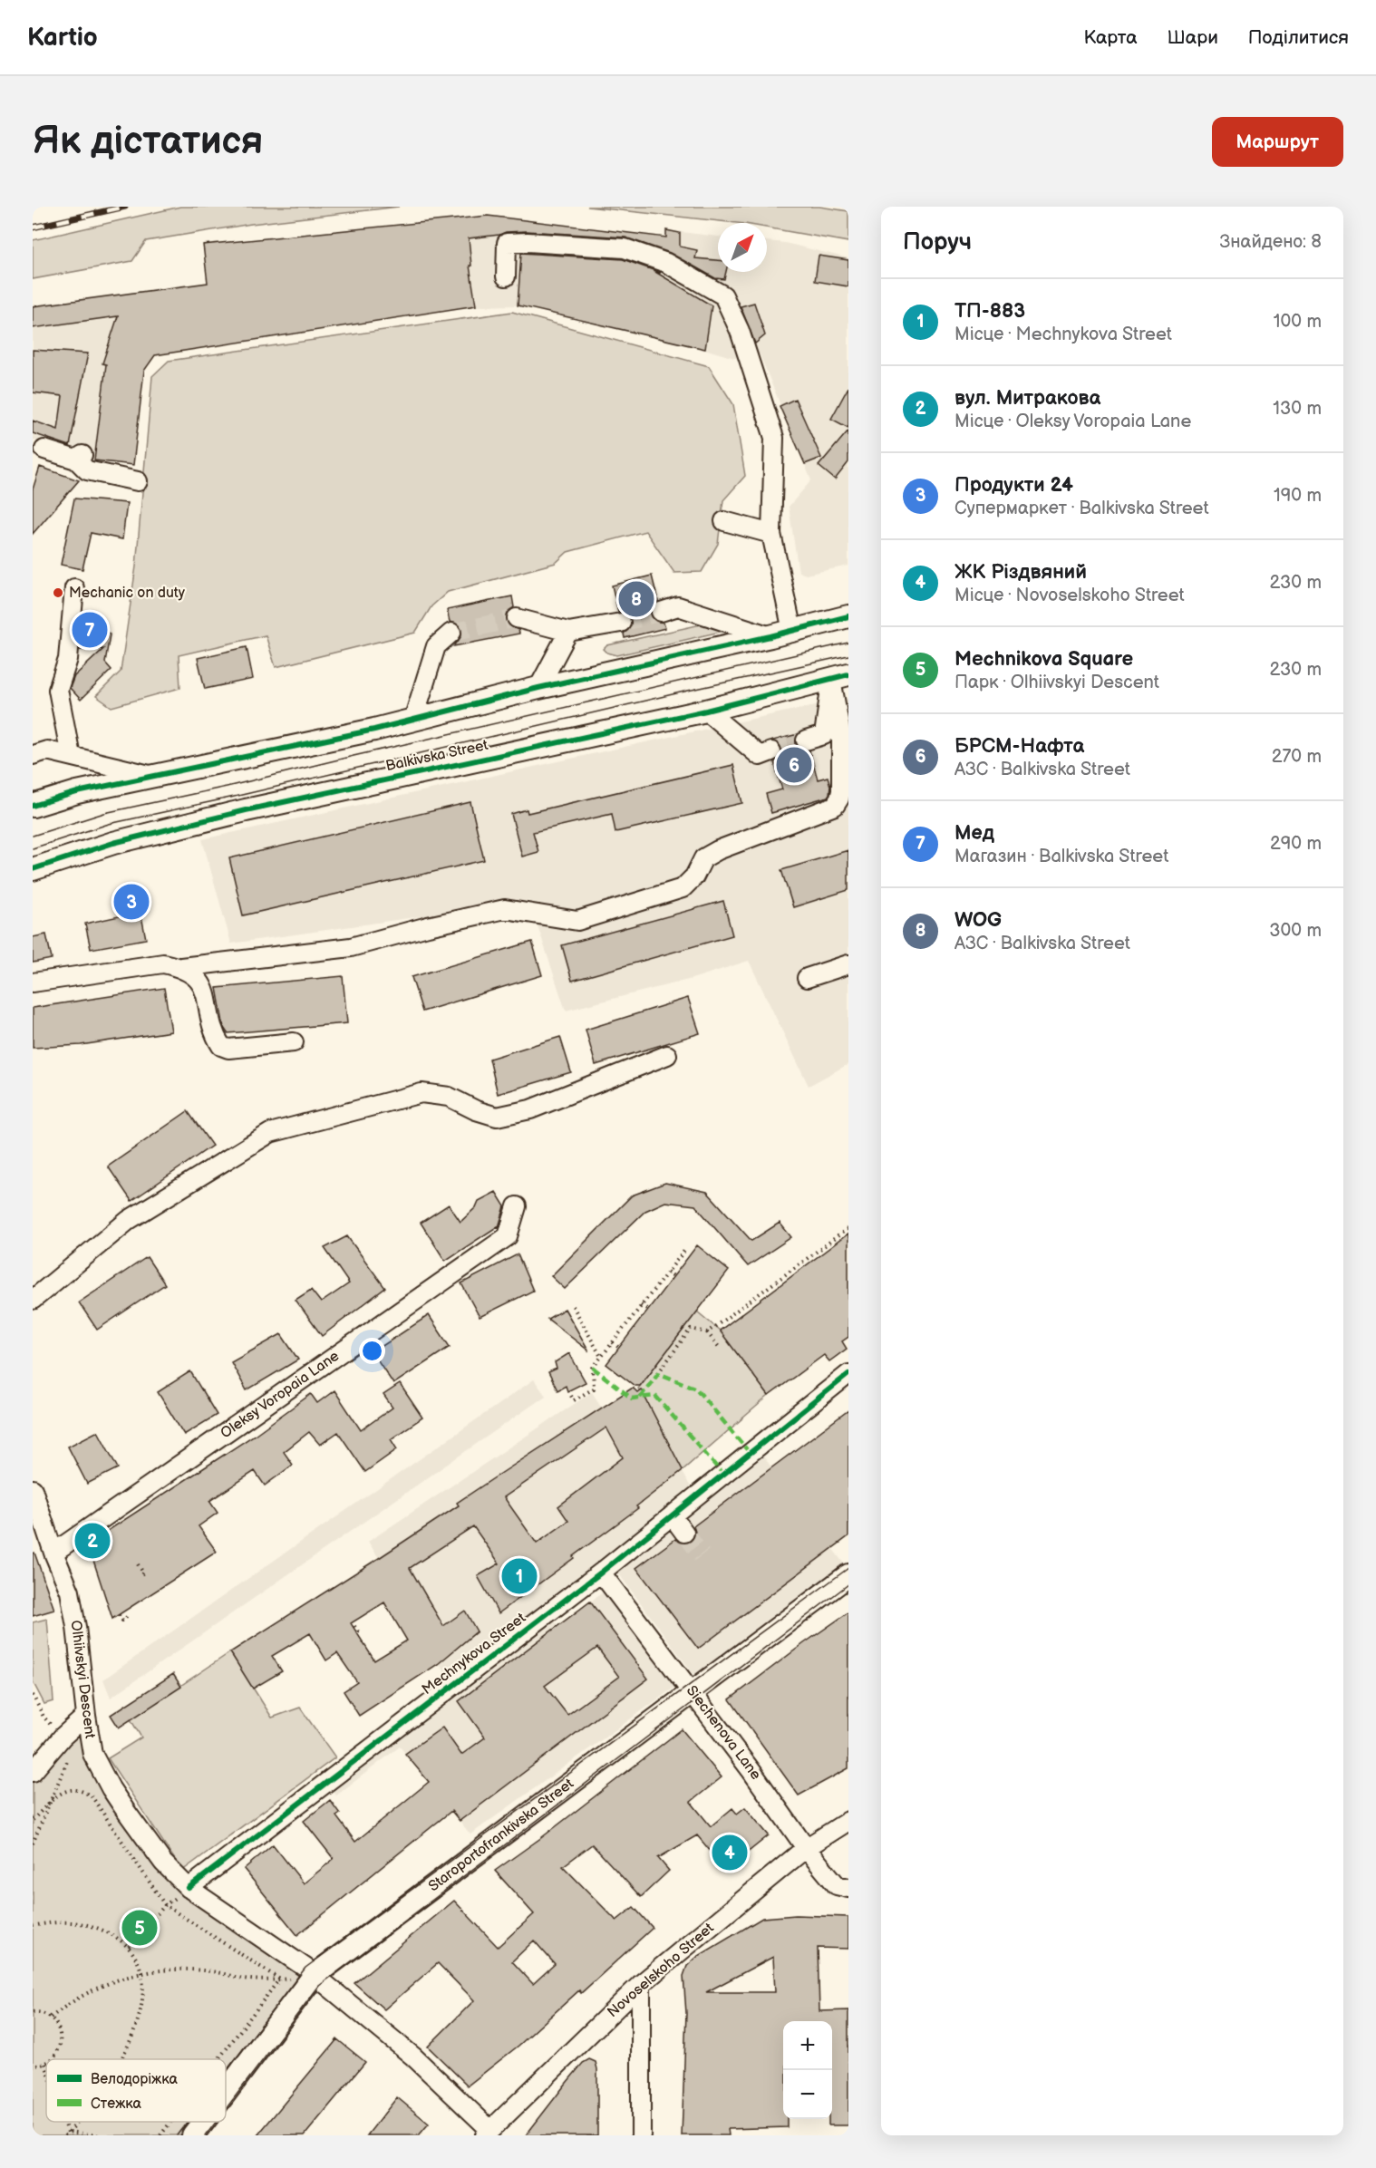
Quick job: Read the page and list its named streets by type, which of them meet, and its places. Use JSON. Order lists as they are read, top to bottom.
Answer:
{
  "streets": {
    "main road": ["Balkivska Street", "Staroportofrankivska Street"],
    "street": [
      "Oleksy Voropaia Lane",
      "Mechnykova Street",
      "Olhiivskyi Descent",
      "Siechenova Lane",
      "Novoselskoho Street"
    ]
  },
  "crossings": [
    ["Oleksy Voropaia Lane", "Olhiivskyi Descent"],
    ["Mechnykova Street", "Olhiivskyi Descent"],
    ["Mechnykova Street", "Siechenova Lane"],
    ["Olhiivskyi Descent", "Staroportofrankivska Street"],
    ["Olhiivskyi Descent", "Novoselskoho Street"],
    ["Siechenova Lane", "Staroportofrankivska Street"],
    ["Siechenova Lane", "Novoselskoho Street"]
  ],
  "places": ["Mechanic on duty"],
  "legend": ["Велодоріжка", "Стежка"],
  "north": "top right",
  "page": {
    "header": "Kartio",
    "nav": ["Карта", "Шари", "Поділитися"],
    "buttons": "Маршрут",
    "title": "Як дістатися",
    "heading": ["Поруч", "Знайдено: 8"],
    "list": [
      {
        "mark": "1",
        "name": "ТП-883",
        "note": "Місце · Mechnykova Street",
        "value": "100 m"
      },
      {
        "mark": "2",
        "name": "вул. Митракова",
        "note": "Місце · Oleksy Voropaia Lane",
        "value": "130 m"
      },
      {
        "mark": "3",
        "name": "Продукти 24",
        "note": "Супермаркет · Balkivska Street",
        "value": "190 m"
      },
      {
        "mark": "4",
        "name": "ЖК Різдвяний",
        "note": "Місце · Novoselskoho Street",
        "value": "230 m"
      },
      {
        "mark": "5",
        "name": "Mechnikova Square",
        "note": "Парк · Olhiivskyi Descent",
        "value": "230 m"
      },
      {
        "mark": "6",
        "name": "БРСМ-Нафта",
        "note": "АЗС · Balkivska Street",
        "value": "270 m"
      },
      {
        "mark": "7",
        "name": "Мед",
        "note": "Магазин · Balkivska Street",
        "value": "290 m"
      },
      {
        "mark": "8",
        "name": "WOG",
        "note": "АЗС · Balkivska Street",
        "value": "300 m"
      }
    ],
    "pins": [
      "8",
      "7",
      "6",
      "3",
      "2",
      "1",
      "4",
      "5"
    ],
    "map_buttons": ["+", "−"]
  }
}
